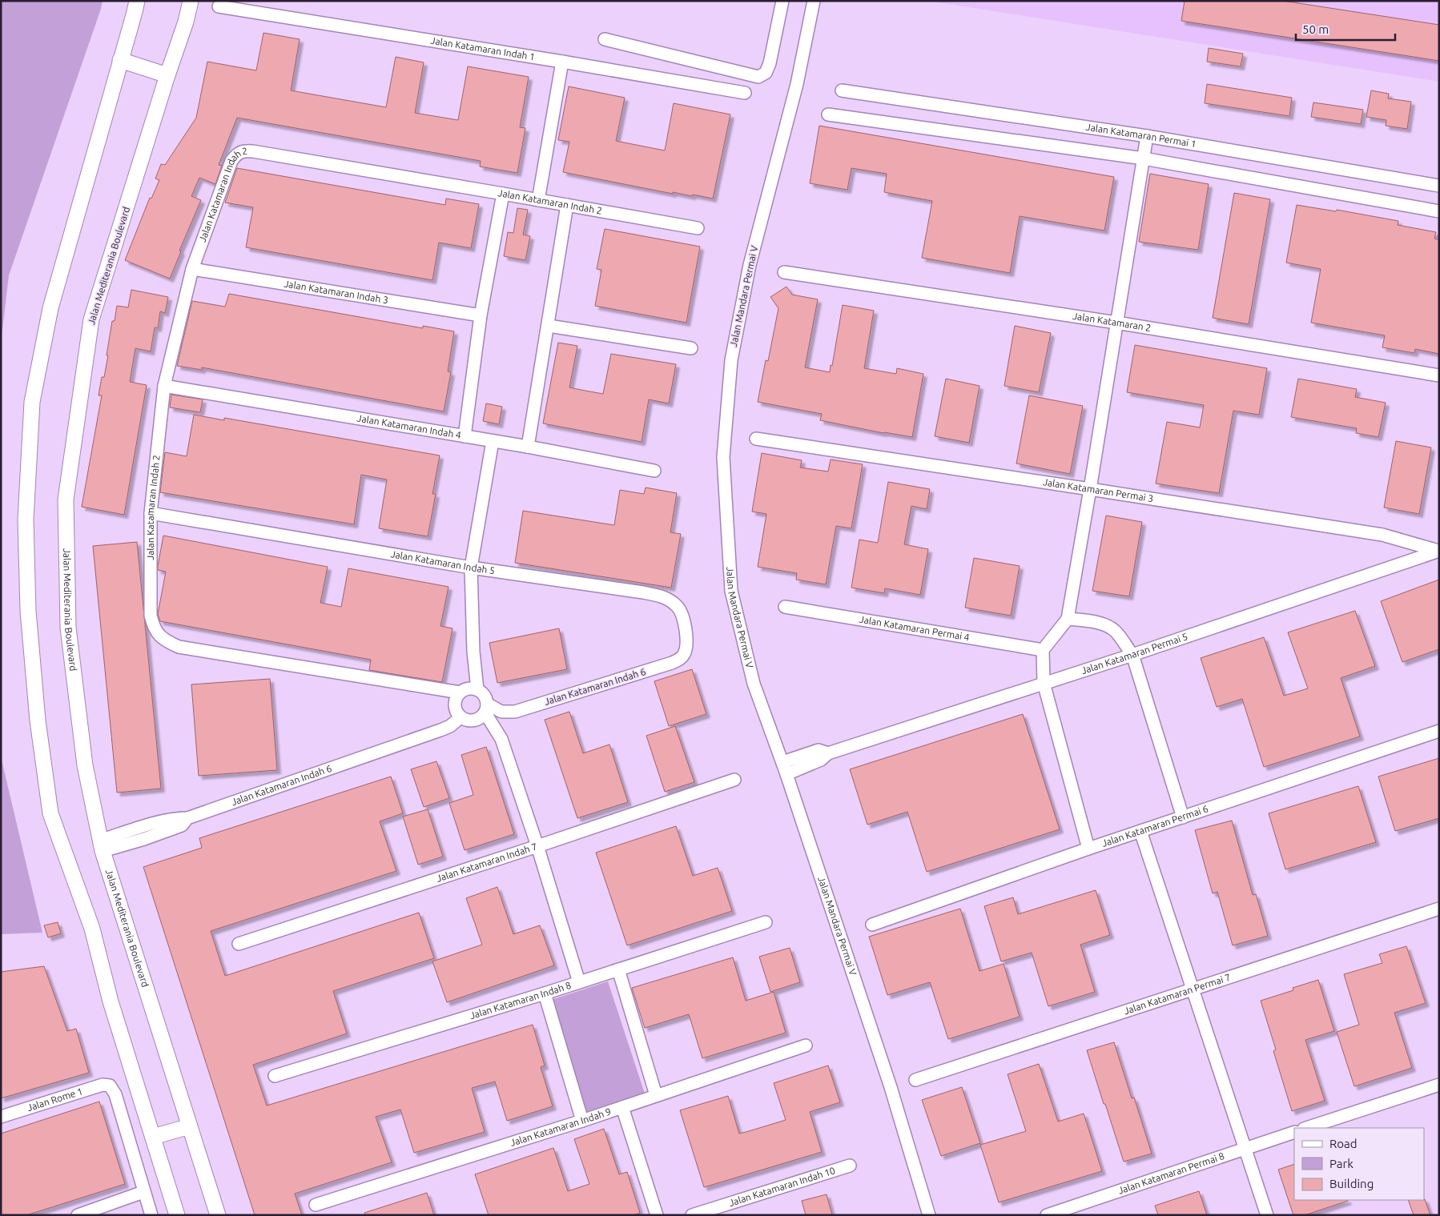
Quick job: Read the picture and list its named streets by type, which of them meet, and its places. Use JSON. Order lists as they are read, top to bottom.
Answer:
{
  "streets": {
    "street": [
      "Jalan Katamaran Indah 1",
      "Jalan Katamaran Permai 1",
      "Jalan Katamaran Indah 2",
      "Jalan Mediterania Boulevard",
      "Jalan Katamaran Indah 3",
      "Jalan Mandara Permai V",
      "Jalan Katamaran 2",
      "Jalan Katamaran Indah 4",
      "Jalan Katamaran Permai 3",
      "Jalan Katamaran Indah 5",
      "Jalan Katamaran Permai 4",
      "Jalan Katamaran Permai 5",
      "Jalan Katamaran Indah 6",
      "Jalan Katamaran Permai 6",
      "Jalan Katamaran Indah 7",
      "Jalan Katamaran Permai 7",
      "Jalan Katamaran Indah 8",
      "Jalan Rome 1",
      "Jalan Katamaran Indah 9",
      "Jalan Katamaran Permai 8",
      "Jalan Katamaran Indah 10"
    ]
  },
  "crossings": [
    ["Jalan Katamaran Indah 2", "Jalan Katamaran Indah 3"],
    ["Jalan Katamaran Indah 2", "Jalan Katamaran Indah 4"],
    ["Jalan Katamaran Indah 2", "Jalan Katamaran Indah 5"],
    ["Jalan Katamaran Indah 2", "Jalan Katamaran Indah 6"],
    ["Jalan Mediterania Boulevard", "Jalan Katamaran Indah 6"],
    ["Jalan Mandara Permai V", "Jalan Katamaran Permai 5"],
    ["Jalan Katamaran Permai 3", "Jalan Katamaran Permai 5"],
    ["Jalan Katamaran Indah 5", "Jalan Katamaran Indah 6"]
  ],
  "legend": ["Road", "Park", "Building"],
  "scale_bar": "50 m"
}
